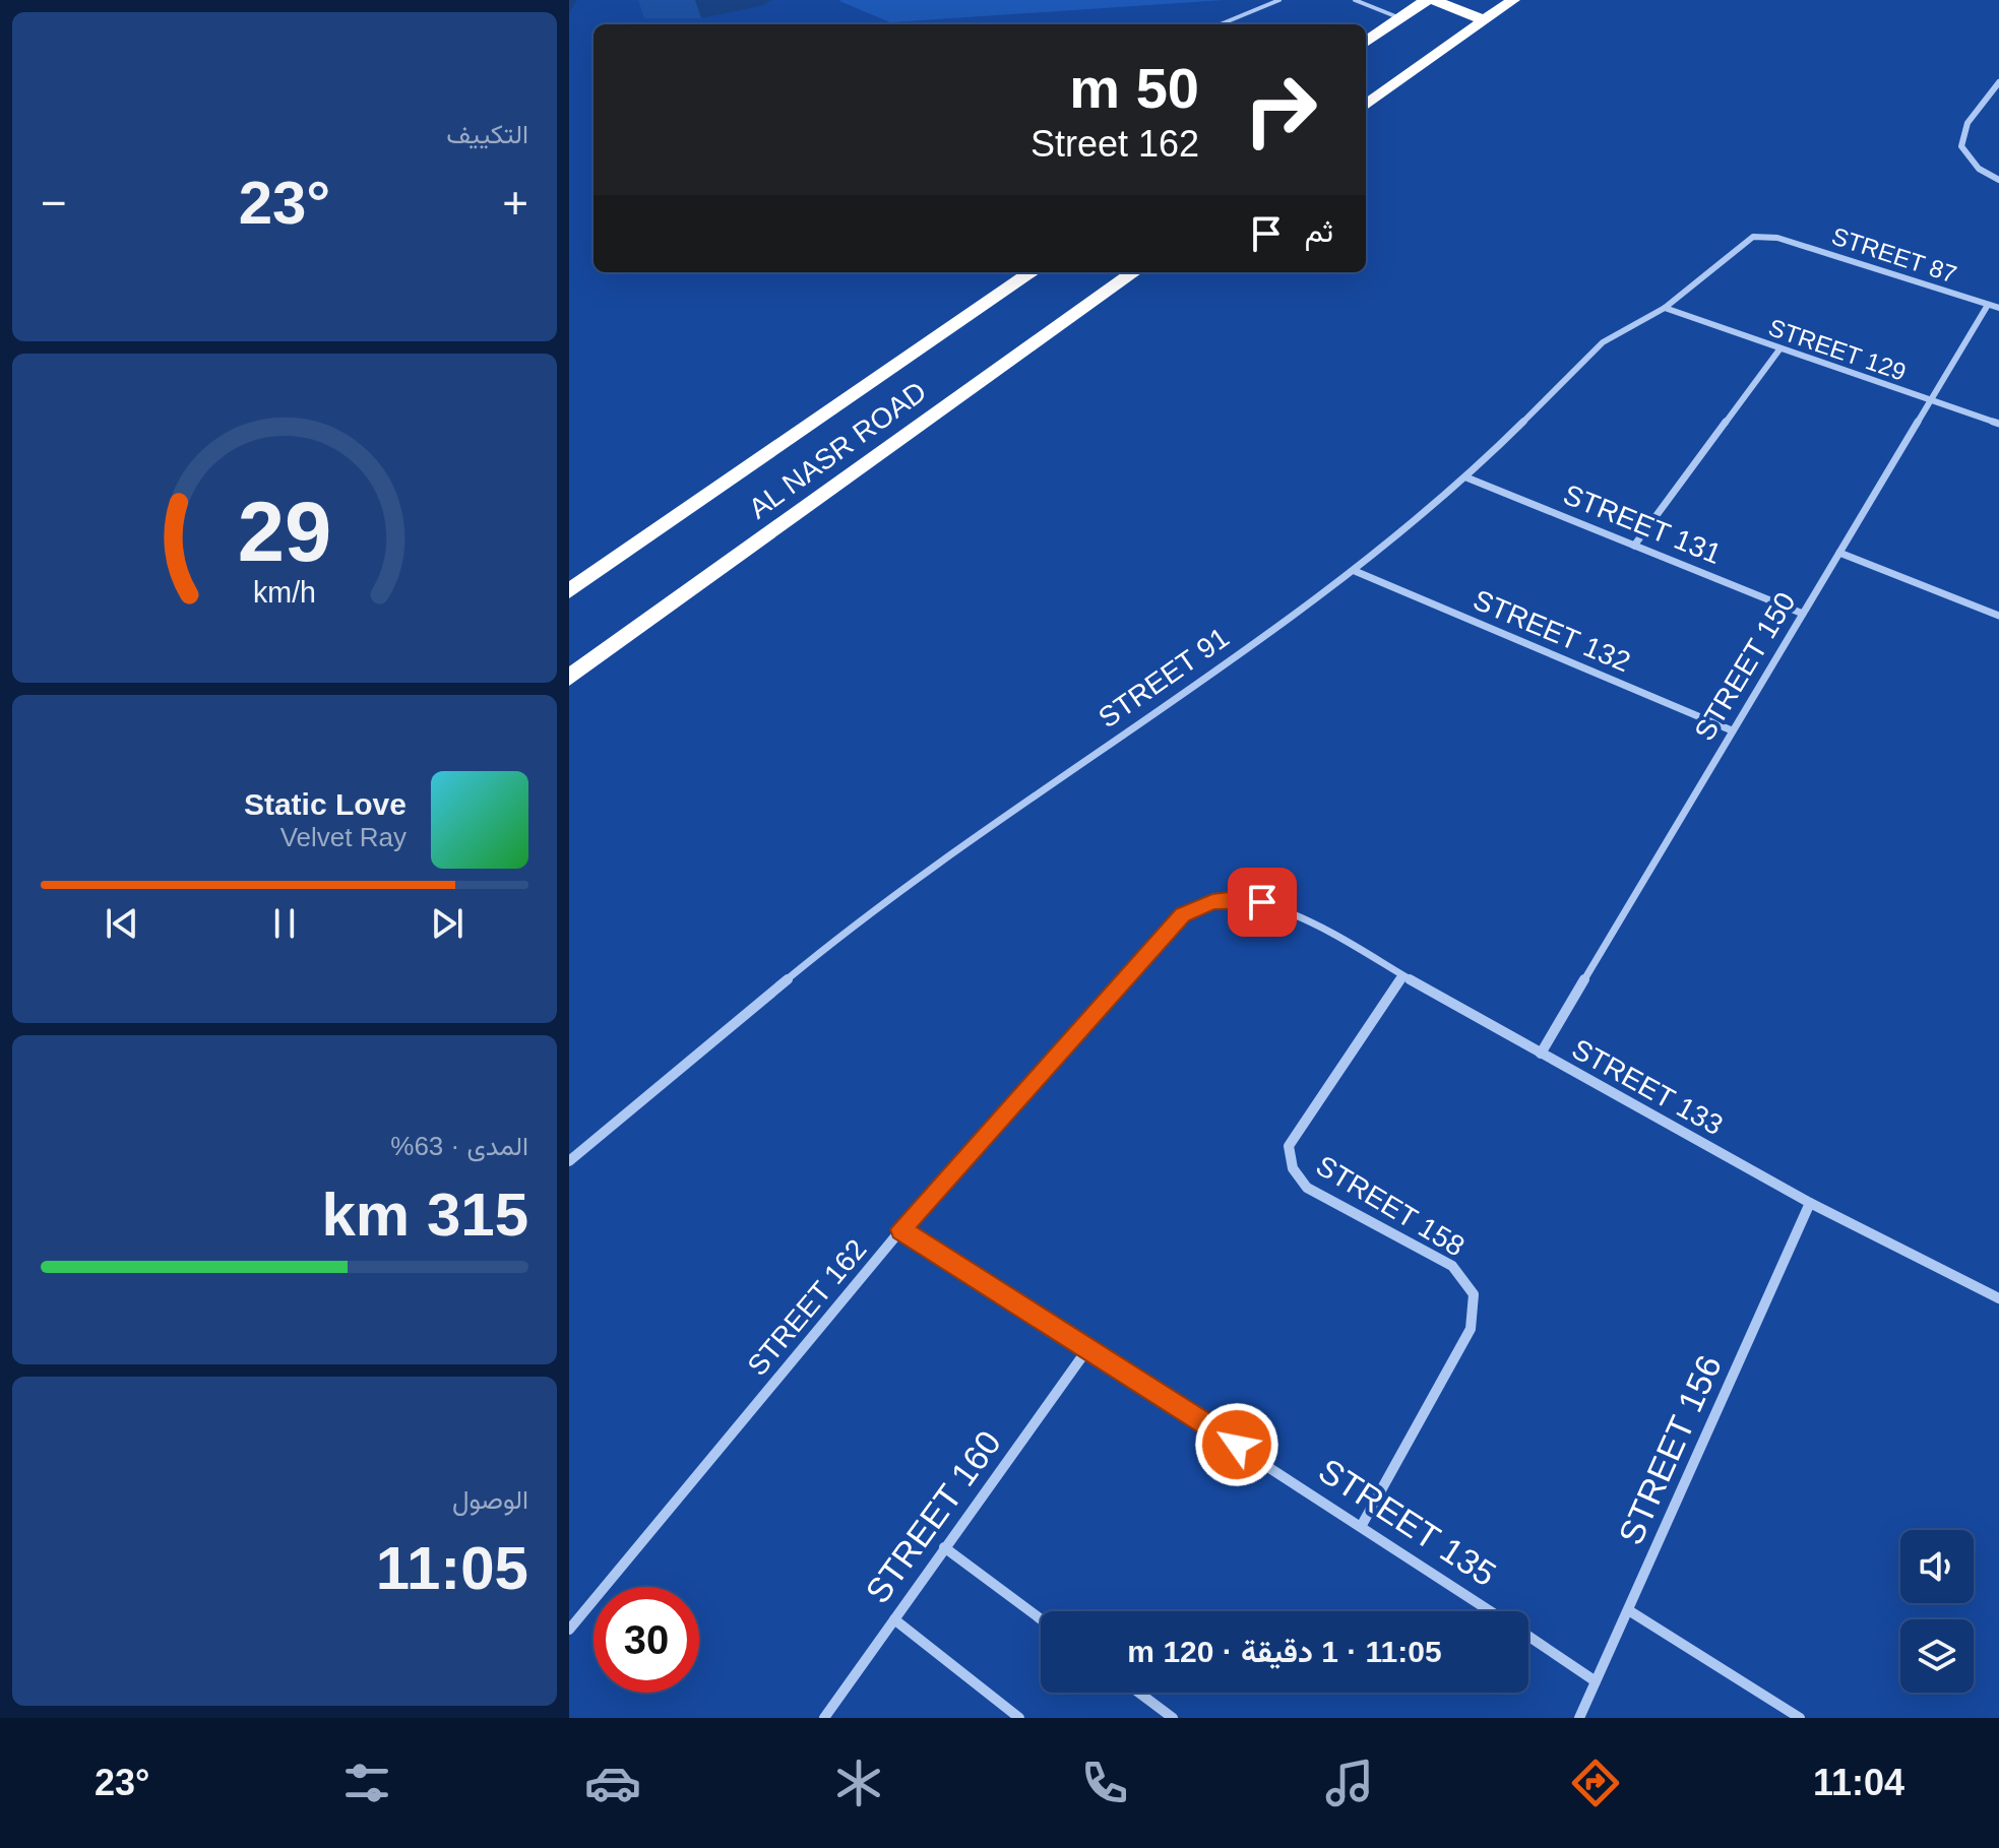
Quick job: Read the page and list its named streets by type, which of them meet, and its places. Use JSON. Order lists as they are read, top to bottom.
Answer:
{
  "streets": {
    "highway": ["AL NASR ROAD"],
    "street": [
      "STREET 87",
      "STREET 129",
      "STREET 131",
      "STREET 132",
      "STREET 150",
      "STREET 91",
      "STREET 133",
      "STREET 158",
      "STREET 162",
      "STREET 156",
      "STREET 160",
      "STREET 135"
    ]
  },
  "crossings": [
    ["STREET 87", "STREET 150"],
    ["STREET 87", "STREET 91"],
    ["STREET 129", "STREET 150"],
    ["STREET 129", "STREET 91"],
    ["STREET 131", "STREET 150"],
    ["STREET 131", "STREET 91"],
    ["STREET 132", "STREET 150"],
    ["STREET 132", "STREET 91"],
    ["STREET 150", "STREET 133"],
    ["STREET 133", "STREET 158"],
    ["STREET 133", "STREET 162"],
    ["STREET 133", "STREET 156"],
    ["STREET 158", "STREET 135"],
    ["STREET 162", "STREET 135"],
    ["STREET 156", "STREET 135"],
    ["STREET 160", "STREET 135"]
  ],
  "page": {
    "tile": [
      "التكييف",
      ["المدى · 63%", "315 km"],
      ["الوصول", "11:05"]
    ],
    "turn": ["50 m", "Street 162"],
    "heat": ["−", "23°", "+"],
    "then": "ثم",
    "song": ["Static Love", "Velvet Ray"],
    "limit": "30",
    "trip": "11:05 · 1 دقيقة · 120 m",
    "tabs": ["11:04", "23°"],
    "gauge": ["29", "km/h"]
  }
}
